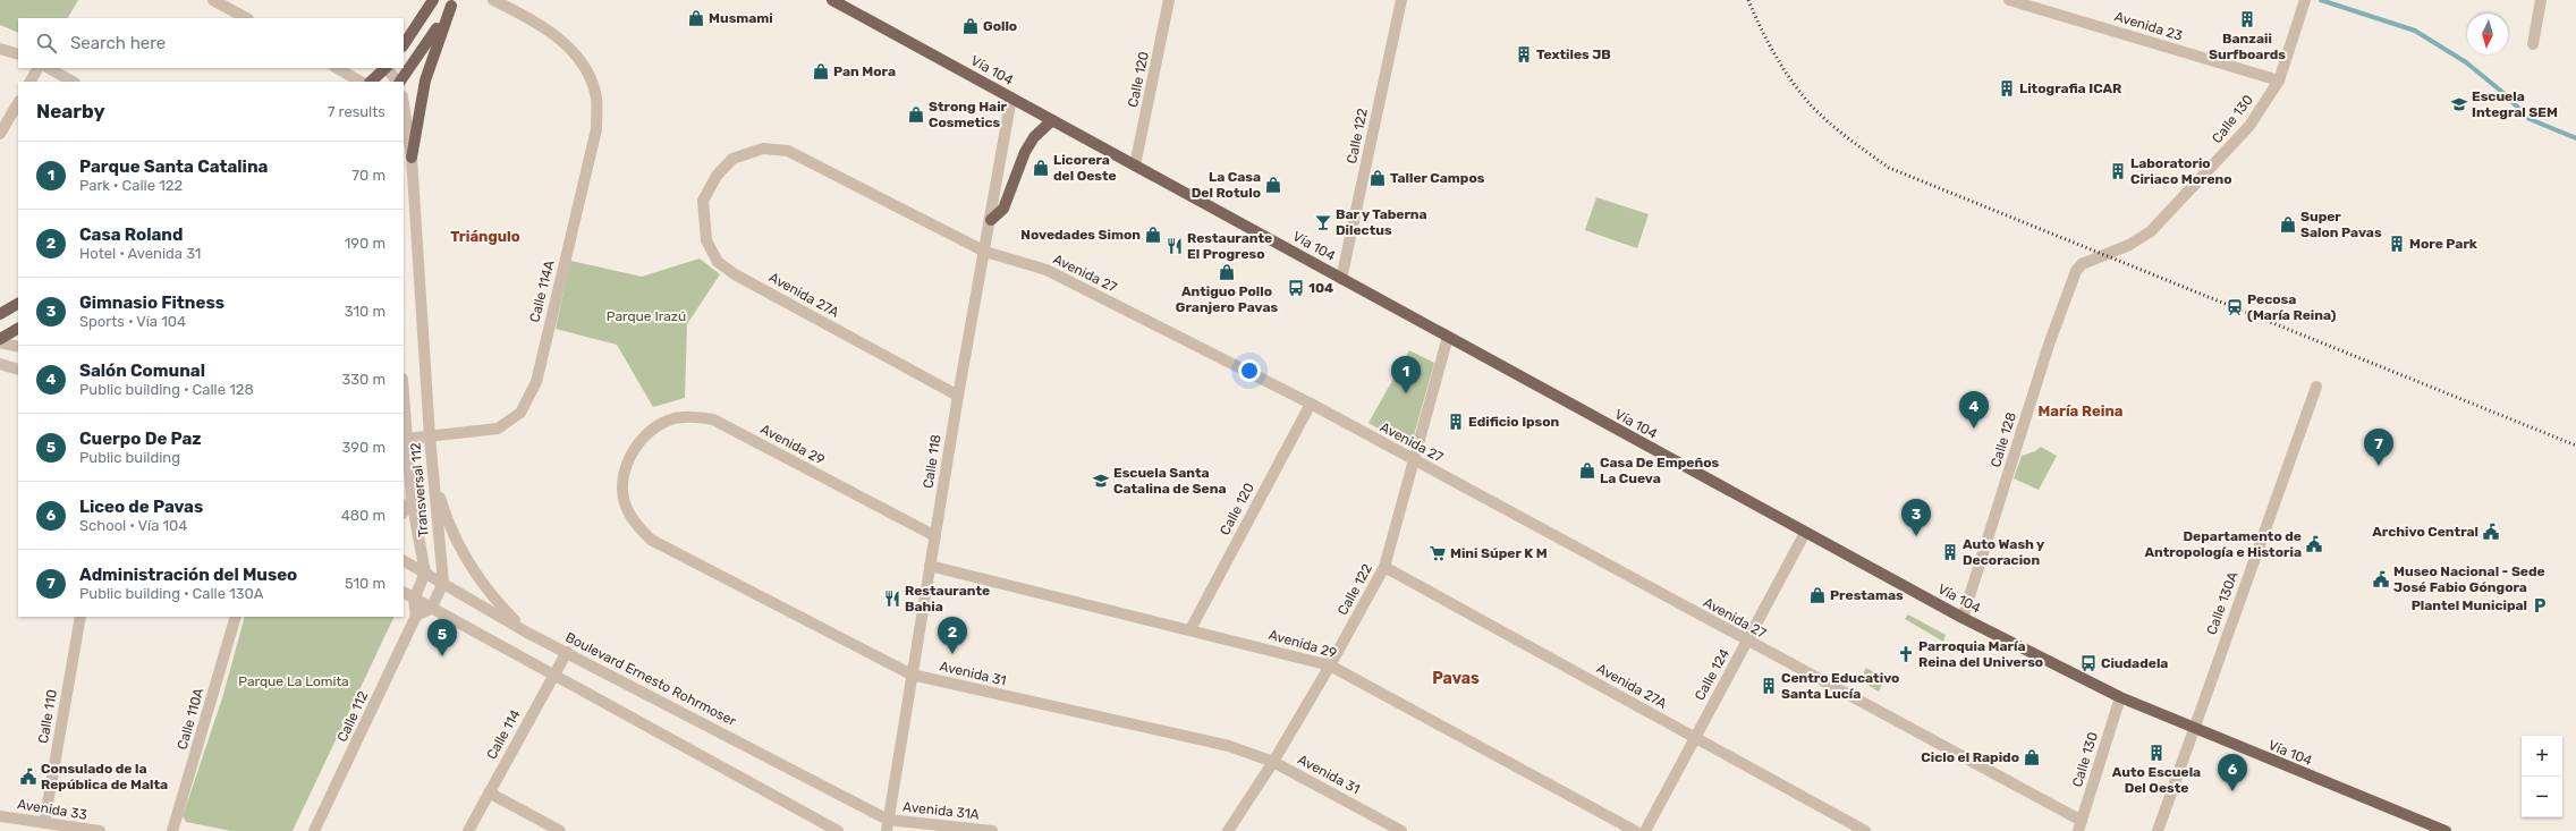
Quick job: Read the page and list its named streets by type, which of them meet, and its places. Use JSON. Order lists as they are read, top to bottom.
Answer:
{
  "streets": {
    "main road": ["Vía 104"],
    "street": [
      "Avenida 23",
      "Calle 120",
      "Calle 130",
      "Calle 122",
      "Avenida 27",
      "Calle 114A",
      "Avenida 27A",
      "Calle 128",
      "Avenida 29",
      "Calle 118",
      "Transversal 112",
      "Calle 130A",
      "Avenida 31",
      "Calle 124",
      "Boulevard Ernesto Rohrmoser",
      "Calle 110",
      "Calle 112",
      "Calle 110A",
      "Calle 114",
      "Avenida 33",
      "Avenida 31A"
    ]
  },
  "crossings": [
    ["Avenida 23", "Calle 130"],
    ["Vía 104", "Calle 120"],
    ["Vía 104", "Calle 130"],
    ["Vía 104", "Calle 122"],
    ["Vía 104", "Calle 128"],
    ["Vía 104", "Calle 118"],
    ["Vía 104", "Calle 130A"],
    ["Vía 104", "Calle 124"],
    ["Calle 120", "Avenida 27"],
    ["Calle 120", "Avenida 29"],
    ["Calle 130", "Avenida 27"],
    ["Calle 130", "Calle 128"],
    ["Calle 122", "Avenida 27"],
    ["Calle 122", "Avenida 27A"],
    ["Calle 122", "Avenida 29"],
    ["Calle 122", "Avenida 31"],
    ["Avenida 27", "Avenida 27A"],
    ["Avenida 27", "Calle 118"],
    ["Avenida 27", "Calle 124"],
    ["Calle 114A", "Transversal 112"],
    ["Avenida 27A", "Calle 118"],
    ["Avenida 27A", "Calle 124"],
    ["Avenida 29", "Calle 118"],
    ["Avenida 29", "Avenida 31"],
    ["Calle 118", "Avenida 31"],
    ["Calle 118", "Boulevard Ernesto Rohrmoser"],
    ["Calle 118", "Avenida 31A"],
    ["Transversal 112", "Boulevard Ernesto Rohrmoser"],
    ["Boulevard Ernesto Rohrmoser", "Calle 114"],
    ["Boulevard Ernesto Rohrmoser", "Avenida 31A"],
    ["Calle 110", "Avenida 33"]
  ],
  "districts": ["Triángulo", "María Reina", "Pavas"],
  "parks": ["Parque Irazú", "Parque La Lomita"],
  "places": {
    "shop": [
      "Musmami",
      "Gollo",
      "Pan Mora",
      "Strong Hair Cosmetics",
      "Licorera del Oeste",
      "Taller Campos",
      "La Casa Del Rotulo",
      "Super Salon Pavas",
      "Novedades Simon",
      "Antiguo Pollo Granjero Pavas",
      "Casa De Empeños La Cueva",
      "Prestamas",
      "Ciclo el Rapido"
    ],
    "building": [
      "Banzaii Surfboards",
      "Textiles JB",
      "Litografia ICAR",
      "Laboratorio Ciriaco Moreno",
      "More Park",
      "Edificio Ipson",
      "Auto Wash y Decoracion",
      "Centro Educativo Santa Lucía",
      "Auto Escuela Del Oeste"
    ],
    "school or university": ["Escuela Integral SEM", "Escuela Santa Catalina de Sena"],
    "bar": ["Bar y Taberna Dilectus"],
    "restaurant": ["Restaurante El Progreso", "Restaurante Bahia"],
    "bus stop": ["104", "Ciudadela"],
    "station": ["Pecosa (María Reina)"],
    "public building": [
      "Archivo Central",
      "Departamento de Antropología e Historia",
      "Museo Nacional - Sede José Fabio Góngora",
      "Consulado de la República de Malta"
    ],
    "supermarket": ["Mini Súper K M"],
    "parking": ["Plantel Municipal"],
    "church": ["Parroquia María Reina del Universo"]
  },
  "north": "bottom",
  "page": {
    "search": "Search here",
    "heading": ["Nearby", "7 results"],
    "list": [
      {
        "mark": "1",
        "name": "Parque Santa Catalina",
        "note": "Park · Calle 122",
        "value": "70 m"
      },
      {
        "mark": "2",
        "name": "Casa Roland",
        "note": "Hotel · Avenida 31",
        "value": "190 m"
      },
      {
        "mark": "3",
        "name": "Gimnasio Fitness",
        "note": "Sports · Vía 104",
        "value": "310 m"
      },
      {
        "mark": "4",
        "name": "Salón Comunal",
        "note": "Public building · Calle 128",
        "value": "330 m"
      },
      {
        "mark": "5",
        "name": "Cuerpo De Paz",
        "note": "Public building",
        "value": "390 m"
      },
      {
        "mark": "6",
        "name": "Liceo de Pavas",
        "note": "School · Vía 104",
        "value": "480 m"
      },
      {
        "mark": "7",
        "name": "Administración del Museo",
        "note": "Public building · Calle 130A",
        "value": "510 m"
      }
    ],
    "pins": [
      "1",
      "4",
      "7",
      "3",
      "2",
      "5",
      "6"
    ],
    "map_buttons": ["+", "−"]
  }
}
